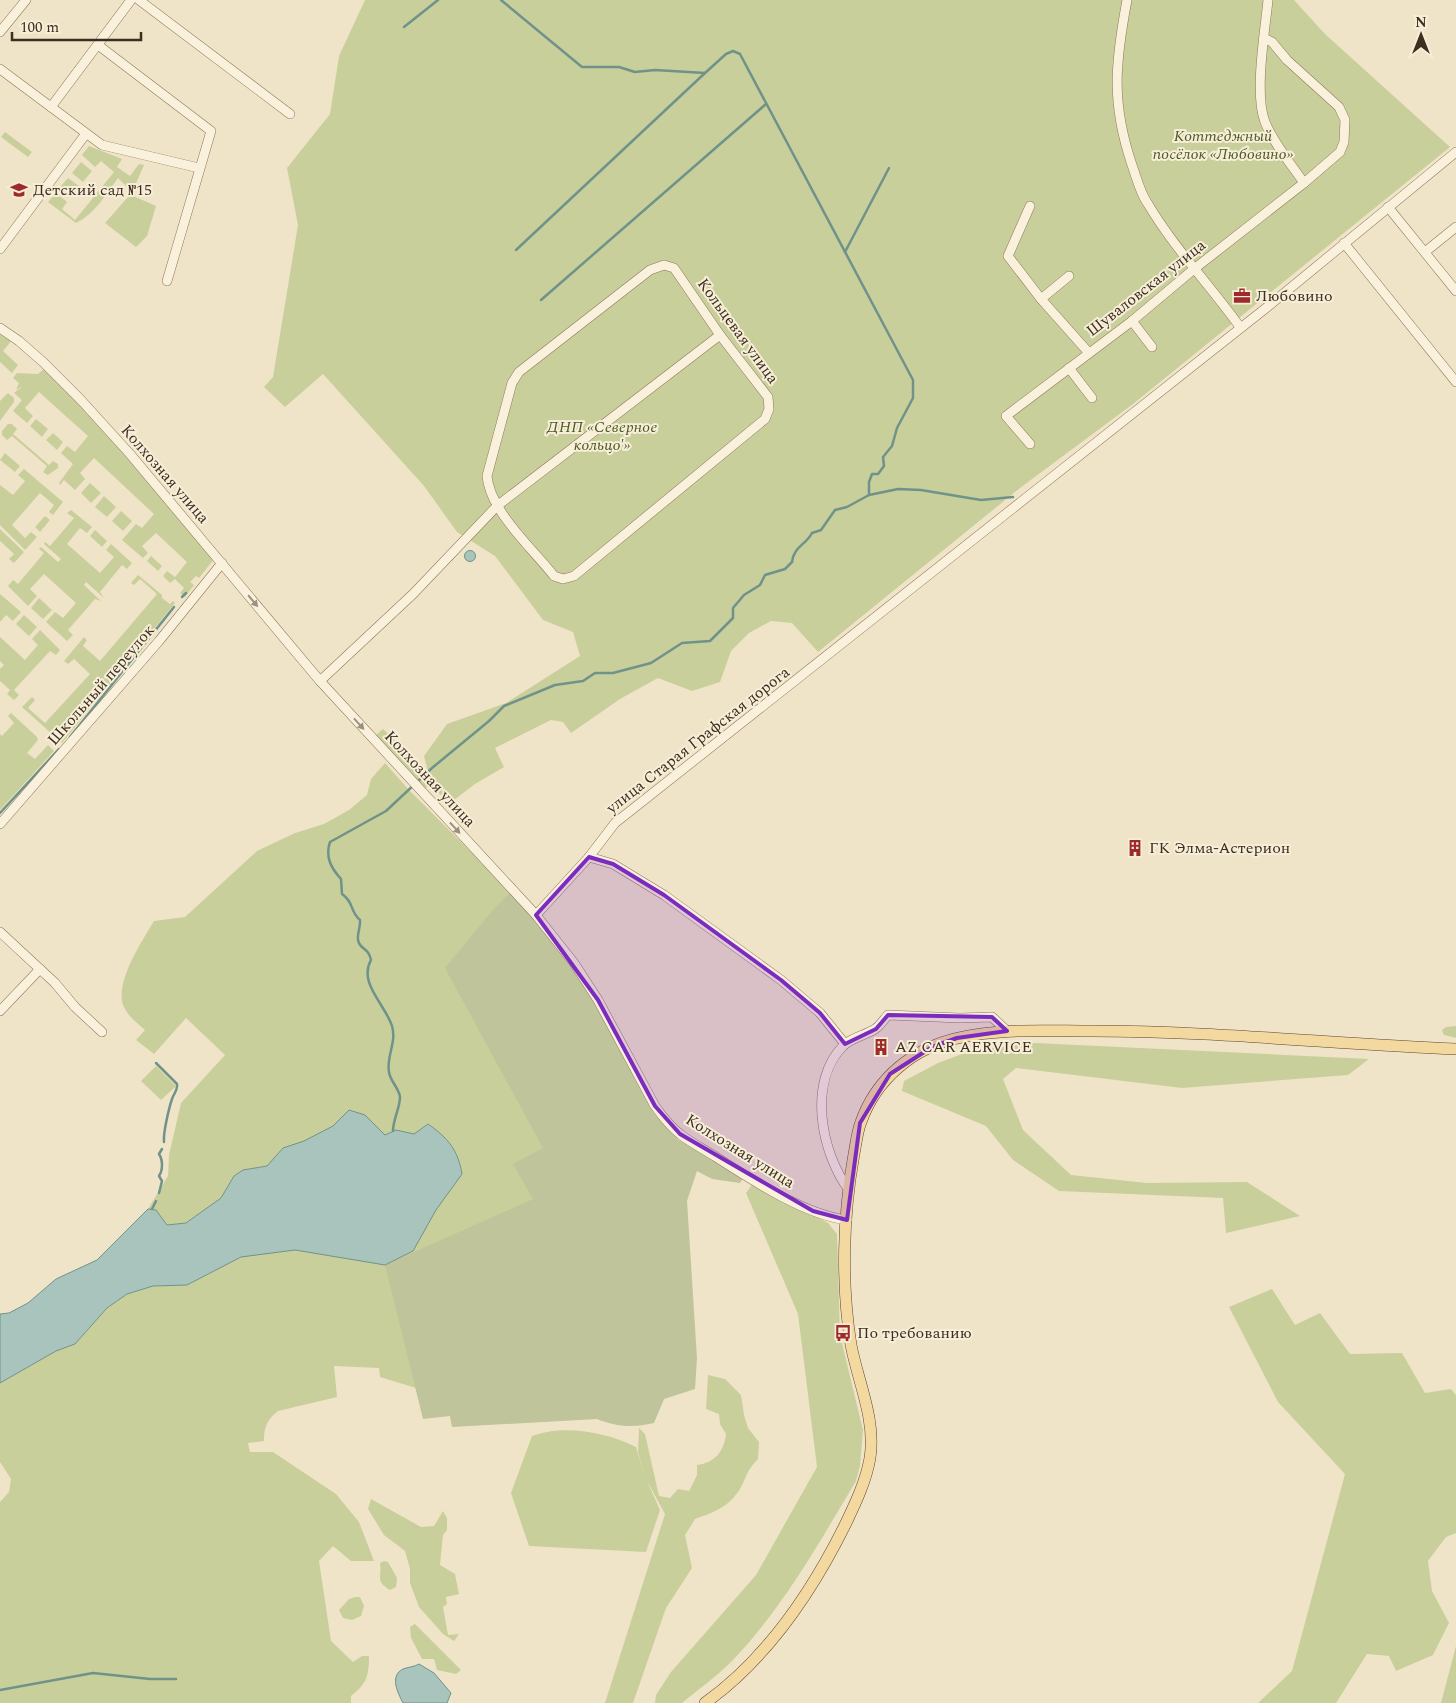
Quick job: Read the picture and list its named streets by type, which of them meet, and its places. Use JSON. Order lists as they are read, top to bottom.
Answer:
{
  "streets": {
    "street": [
      "Шуваловская улица",
      "Кольцевая улица",
      "Колхозная улица",
      "Школьный переулок",
      "улица Старая Графская дорога"
    ]
  },
  "crossings": [
    ["Колхозная улица", "Школьный переулок"],
    ["Колхозная улица", "улица Старая Графская дорога"]
  ],
  "one_way": ["Колхозная улица"],
  "parks": ["Коттеджный посёлок «Любовино»", "ДНП «Северное кольцо'»"],
  "places": {
    "school or university": ["Детский сад №15"],
    "office": ["Любовино"],
    "building": ["ГК Элма-Астерион", "AZ CAR AERVICE"],
    "bus stop": ["По требованию"]
  },
  "scale_bar": "100 m",
  "north": "top"
}
